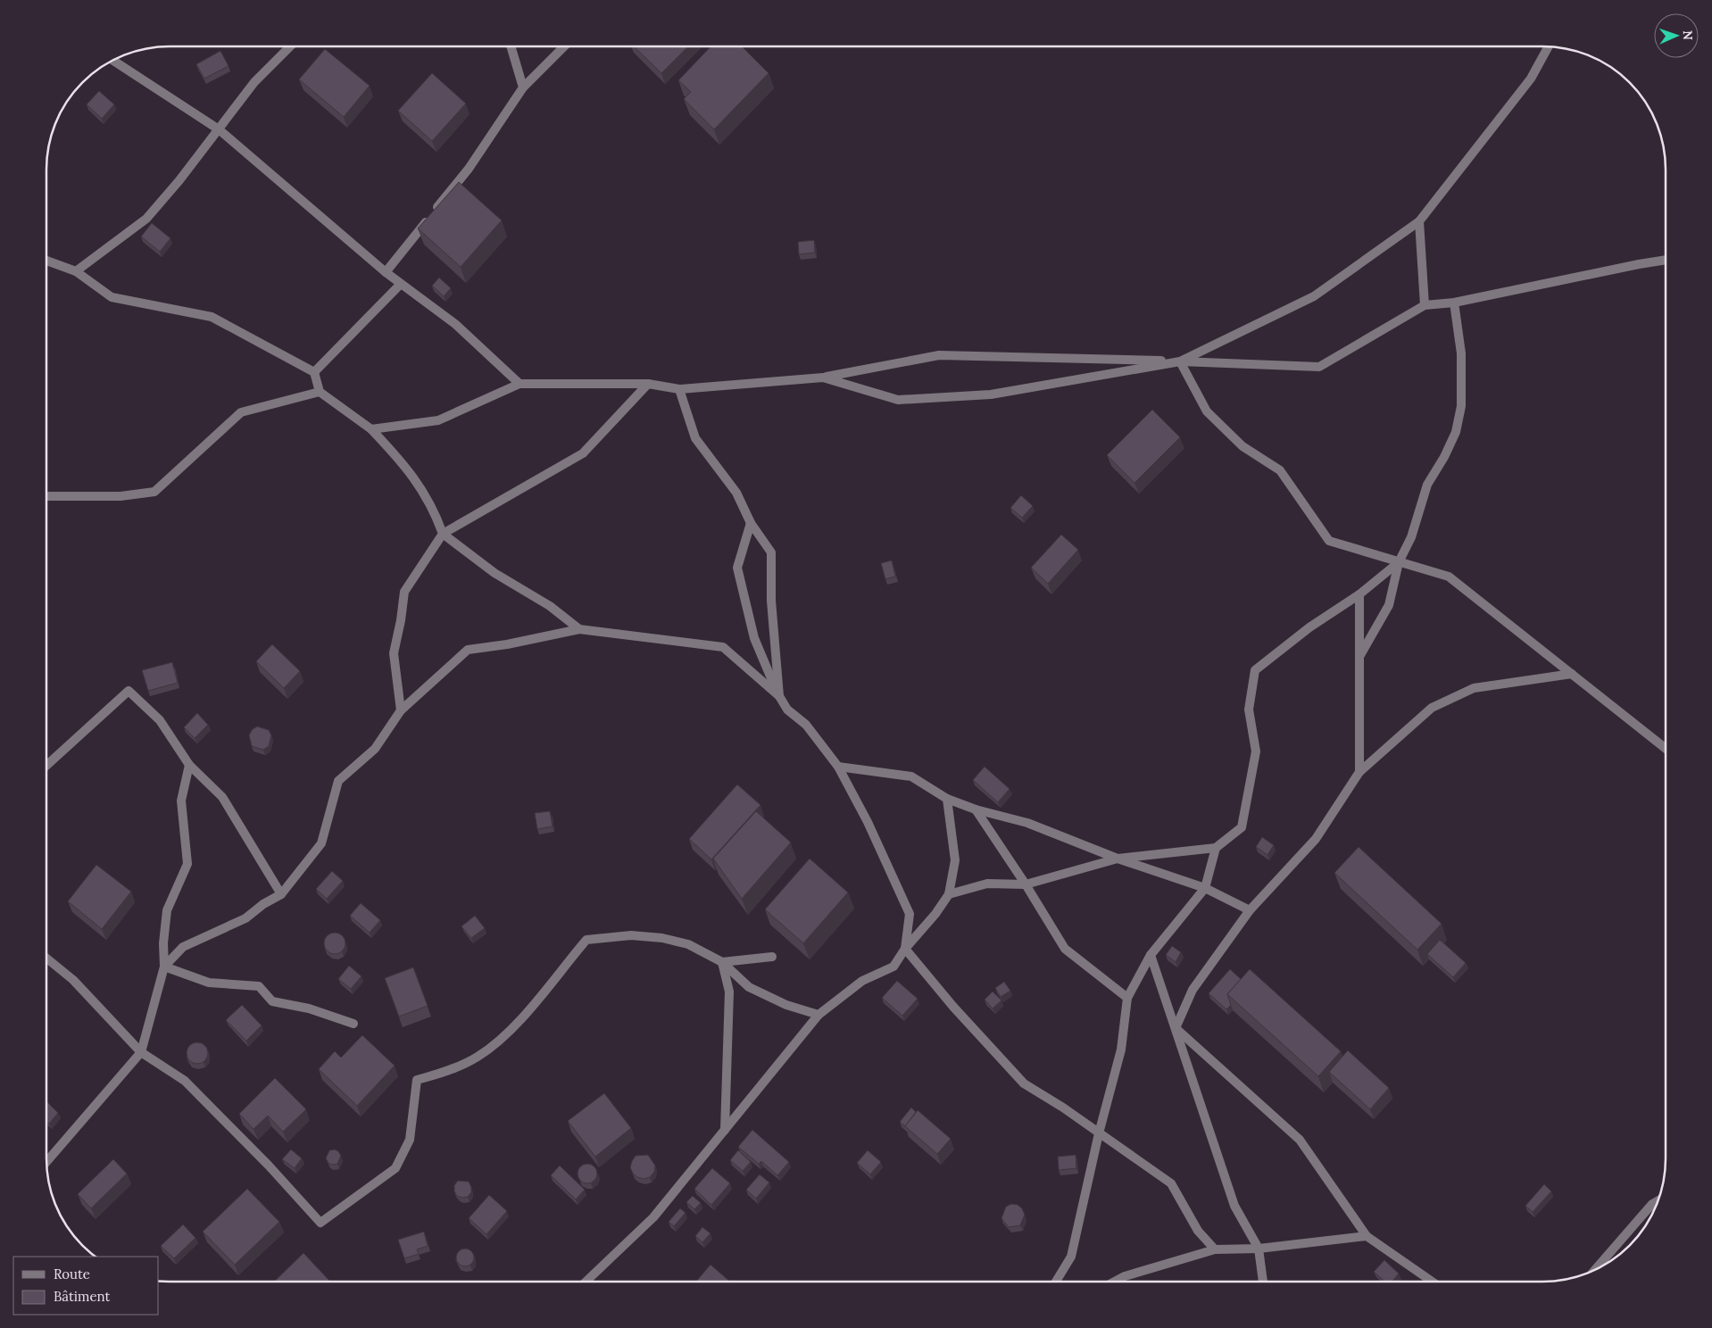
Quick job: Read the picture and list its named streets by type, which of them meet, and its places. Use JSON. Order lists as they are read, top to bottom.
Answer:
{
  "legend": ["Route", "Bâtiment"],
  "north": "right"
}
